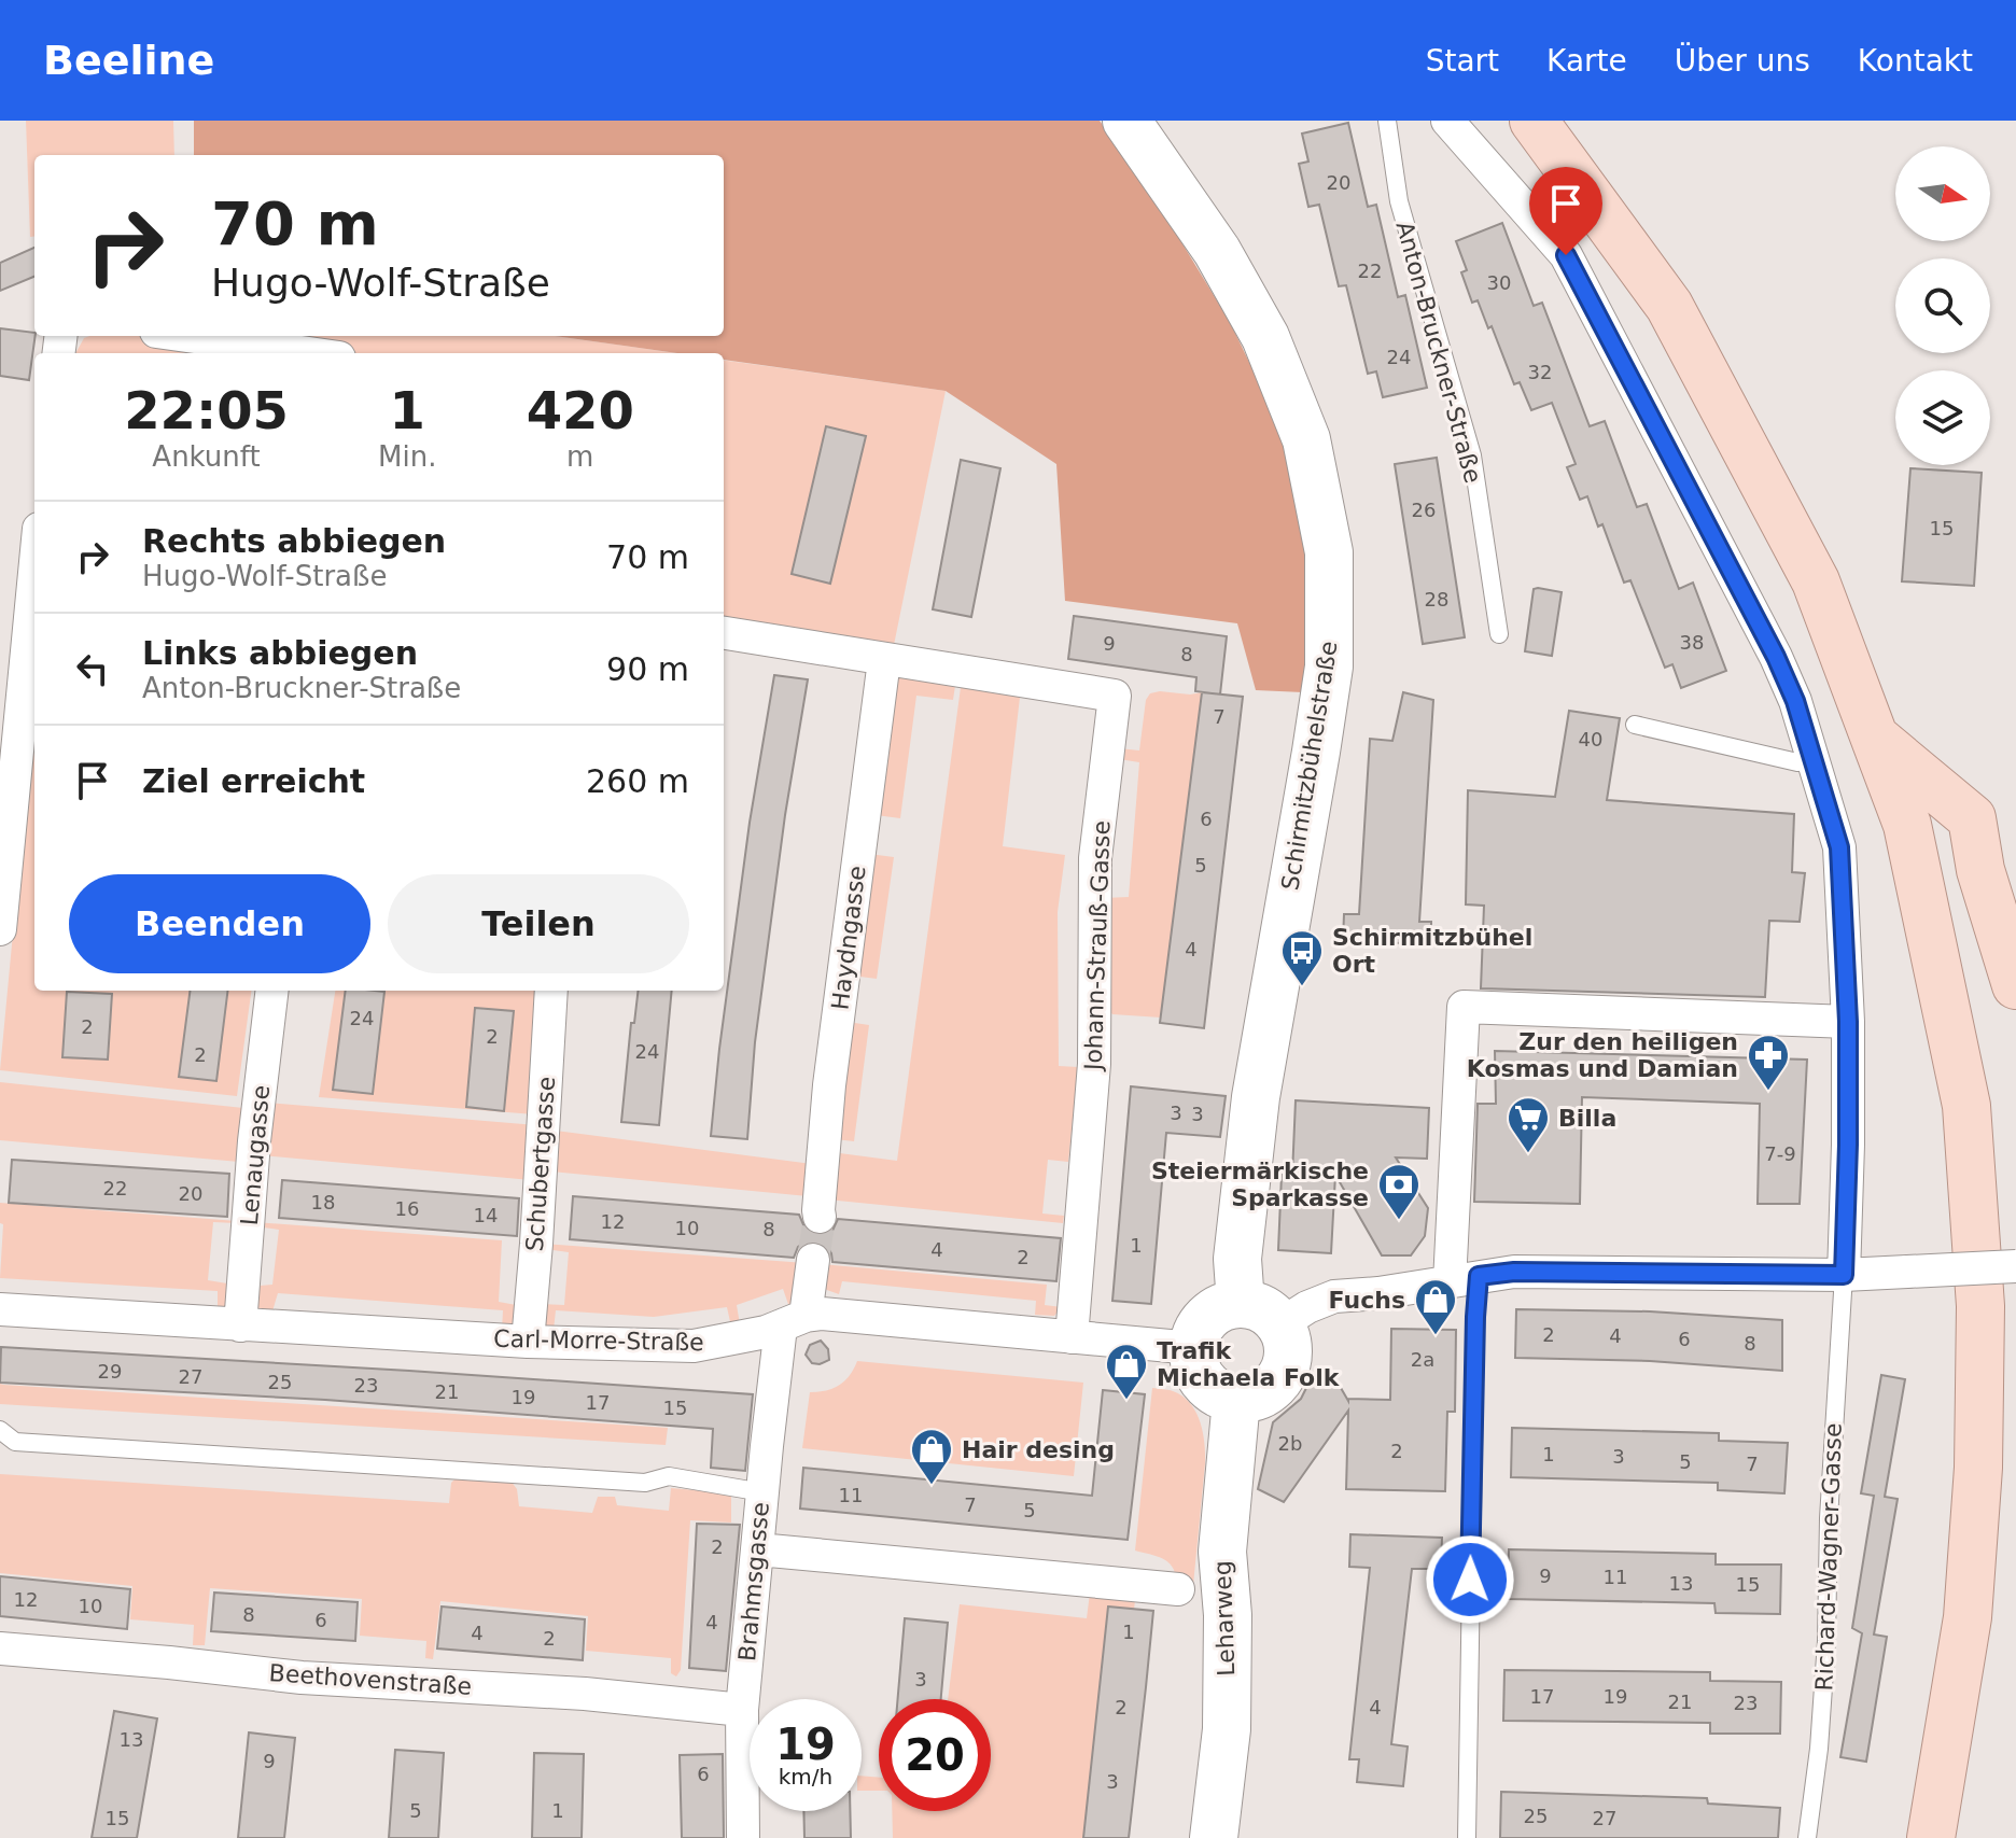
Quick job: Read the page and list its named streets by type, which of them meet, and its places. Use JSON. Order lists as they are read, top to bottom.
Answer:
{
  "streets": {
    "main road": ["Schirmitzbühelstraße", "Leharweg"],
    "street": [
      "Haydngasse",
      "Johann-Strauß-Gasse",
      "Lenaugasse",
      "Schubertgasse",
      "Carl-Morre-Straße",
      "Brahmsgasse",
      "Beethovenstraße"
    ],
    "lane": ["Anton-Bruckner-Straße", "Richard-Wagner-Gasse"]
  },
  "crossings": [
    ["Schirmitzbühelstraße", "Carl-Morre-Straße"],
    ["Schirmitzbühelstraße", "Leharweg"],
    ["Haydngasse", "Johann-Strauß-Gasse"],
    ["Johann-Strauß-Gasse", "Carl-Morre-Straße"],
    ["Lenaugasse", "Carl-Morre-Straße"],
    ["Schubertgasse", "Carl-Morre-Straße"],
    ["Carl-Morre-Straße", "Brahmsgasse"],
    ["Carl-Morre-Straße", "Leharweg"],
    ["Brahmsgasse", "Leharweg"],
    ["Brahmsgasse", "Beethovenstraße"]
  ],
  "places": {
    "bus stop": ["Schirmitzbühel Ort"],
    "pharmacy": ["Zur den heiligen Kosmas und Damian"],
    "supermarket": ["Billa"],
    "bank": ["Steiermärkische Sparkasse"],
    "shop": ["Fuchs", "Trafik Michaela Folk", "Hair desing"]
  },
  "house_numbers": [
    "20",
    "22",
    "30",
    "24",
    "32",
    "26",
    "15",
    "28",
    "38",
    "9",
    "8",
    "7",
    "40",
    "6",
    "5",
    "4",
    "24",
    "2",
    "2",
    "24",
    "2",
    "3",
    "3",
    "7-9",
    "22",
    "20",
    "18",
    "16",
    "14",
    "12",
    "10",
    "8",
    "1",
    "4",
    "2",
    "2",
    "4",
    "6",
    "8",
    "2a",
    "29",
    "27",
    "25",
    "23",
    "21",
    "19",
    "17",
    "15",
    "2b",
    "2",
    "1",
    "3",
    "5",
    "7",
    "11",
    "7",
    "5",
    "2",
    "9",
    "11",
    "13",
    "15",
    "12",
    "10",
    "8",
    "6",
    "4",
    "1",
    "4",
    "2",
    "3",
    "17",
    "19",
    "21",
    "23",
    "2",
    "4",
    "13",
    "9",
    "6",
    "3",
    "5",
    "1",
    "25",
    "15",
    "27"
  ],
  "north": "right",
  "page": {
    "header": "Beeline",
    "nav": [
      "Start",
      "Karte",
      "Über uns",
      "Kontakt"
    ],
    "turn": ["70 m", "Hugo-Wolf-Straße"],
    "eta": [
      "22:05",
      "Ankunft",
      "1",
      "Min.",
      "420",
      "m"
    ],
    "list": [
      {
        "name": "Rechts abbiegen",
        "note": "Hugo-Wolf-Straße",
        "value": "70 m"
      },
      {
        "name": "Links abbiegen",
        "note": "Anton-Bruckner-Straße",
        "value": "90 m"
      },
      {
        "name": "Ziel erreicht",
        "value": "260 m"
      }
    ],
    "buttons": ["Beenden", "Teilen"],
    "speed": "19 km/h",
    "limit": "20"
  }
}
